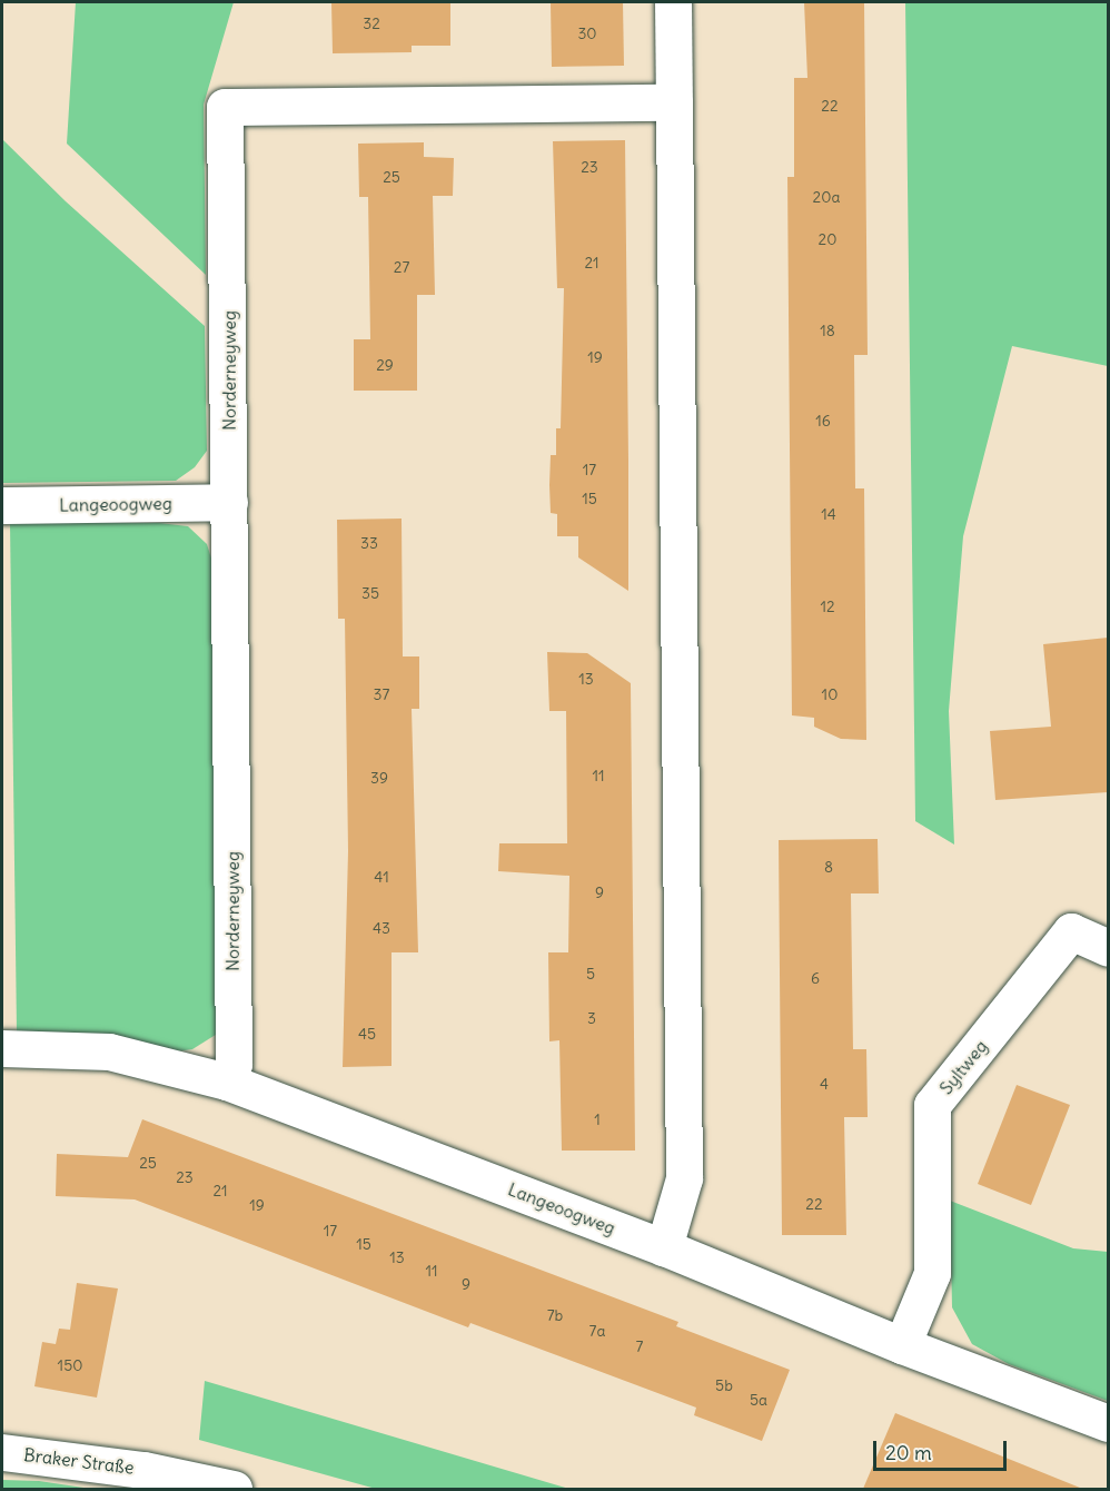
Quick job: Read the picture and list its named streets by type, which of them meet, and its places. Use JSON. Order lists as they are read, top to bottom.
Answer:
{
  "streets": {
    "street": [
      "Norderneyweg",
      "Langeoogweg",
      "Syltweg",
      "Braker Straße"
    ]
  },
  "crossings": [
    ["Norderneyweg", "Langeoogweg"],
    ["Langeoogweg", "Syltweg"]
  ],
  "house_numbers": [
    "32",
    "30",
    "22",
    "23",
    "25",
    "20a",
    "20",
    "21",
    "27",
    "18",
    "19",
    "29",
    "16",
    "17",
    "15",
    "14",
    "33",
    "35",
    "12",
    "13",
    "37",
    "10",
    "11",
    "39",
    "8",
    "41",
    "9",
    "43",
    "5",
    "6",
    "3",
    "45",
    "4",
    "1",
    "25",
    "23",
    "21",
    "22",
    "19",
    "17",
    "15",
    "13",
    "11",
    "9",
    "7b",
    "7a",
    "7",
    "150",
    "5b",
    "5a"
  ],
  "scale_bar": "20 m"
}
